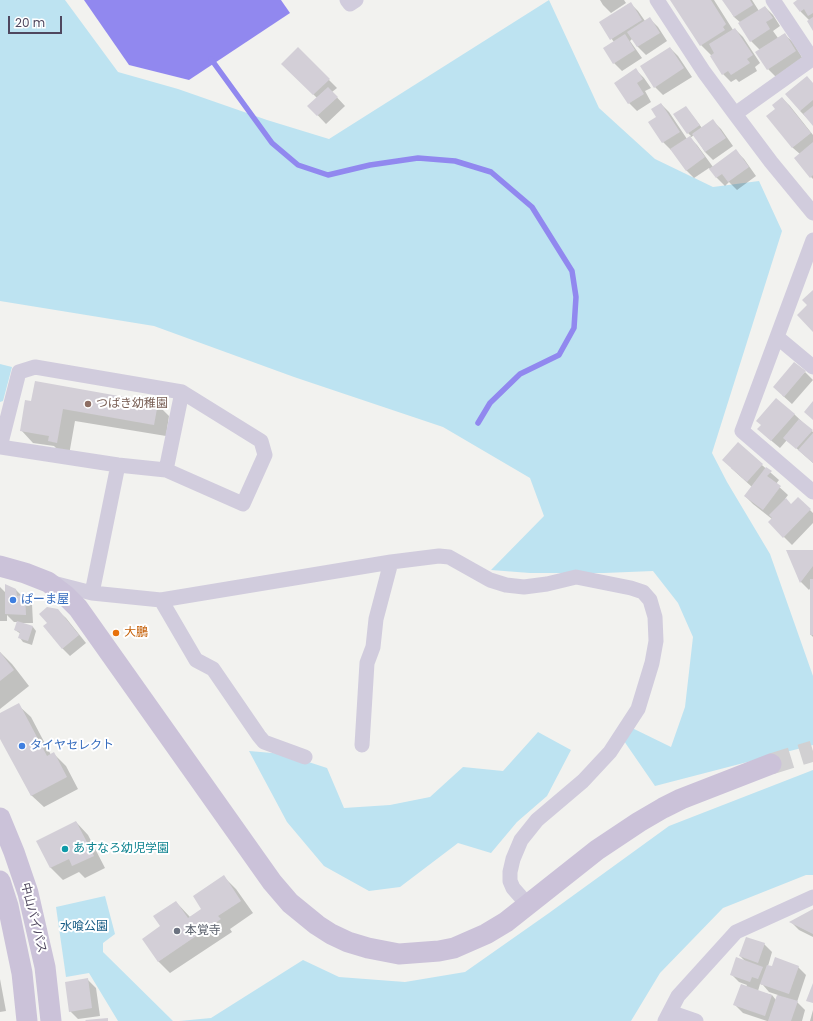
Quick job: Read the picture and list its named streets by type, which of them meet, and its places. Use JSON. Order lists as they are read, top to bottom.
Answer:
{
  "streets": {
    "street": ["中山バイパス"]
  },
  "parks": ["水喰公園"],
  "places": [
    "つばき幼稚園",
    "ぱーま屋",
    "大鵬",
    "タイヤセレクト",
    "あすなろ幼児学園",
    "本覚寺"
  ],
  "scale_bar": "20 m"
}
